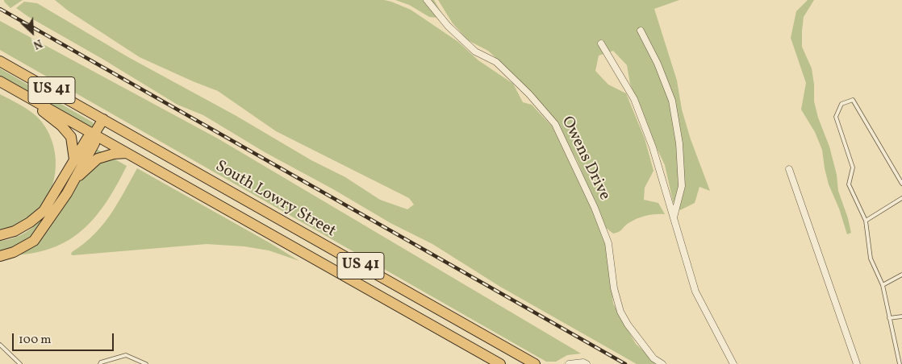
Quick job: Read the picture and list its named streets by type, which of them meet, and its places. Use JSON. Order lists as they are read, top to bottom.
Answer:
{
  "streets": {
    "main road": ["US 41", "South Lowry Street"],
    "street": ["Owens Drive"]
  },
  "scale_bar": "100 m",
  "north": "bottom right"
}
